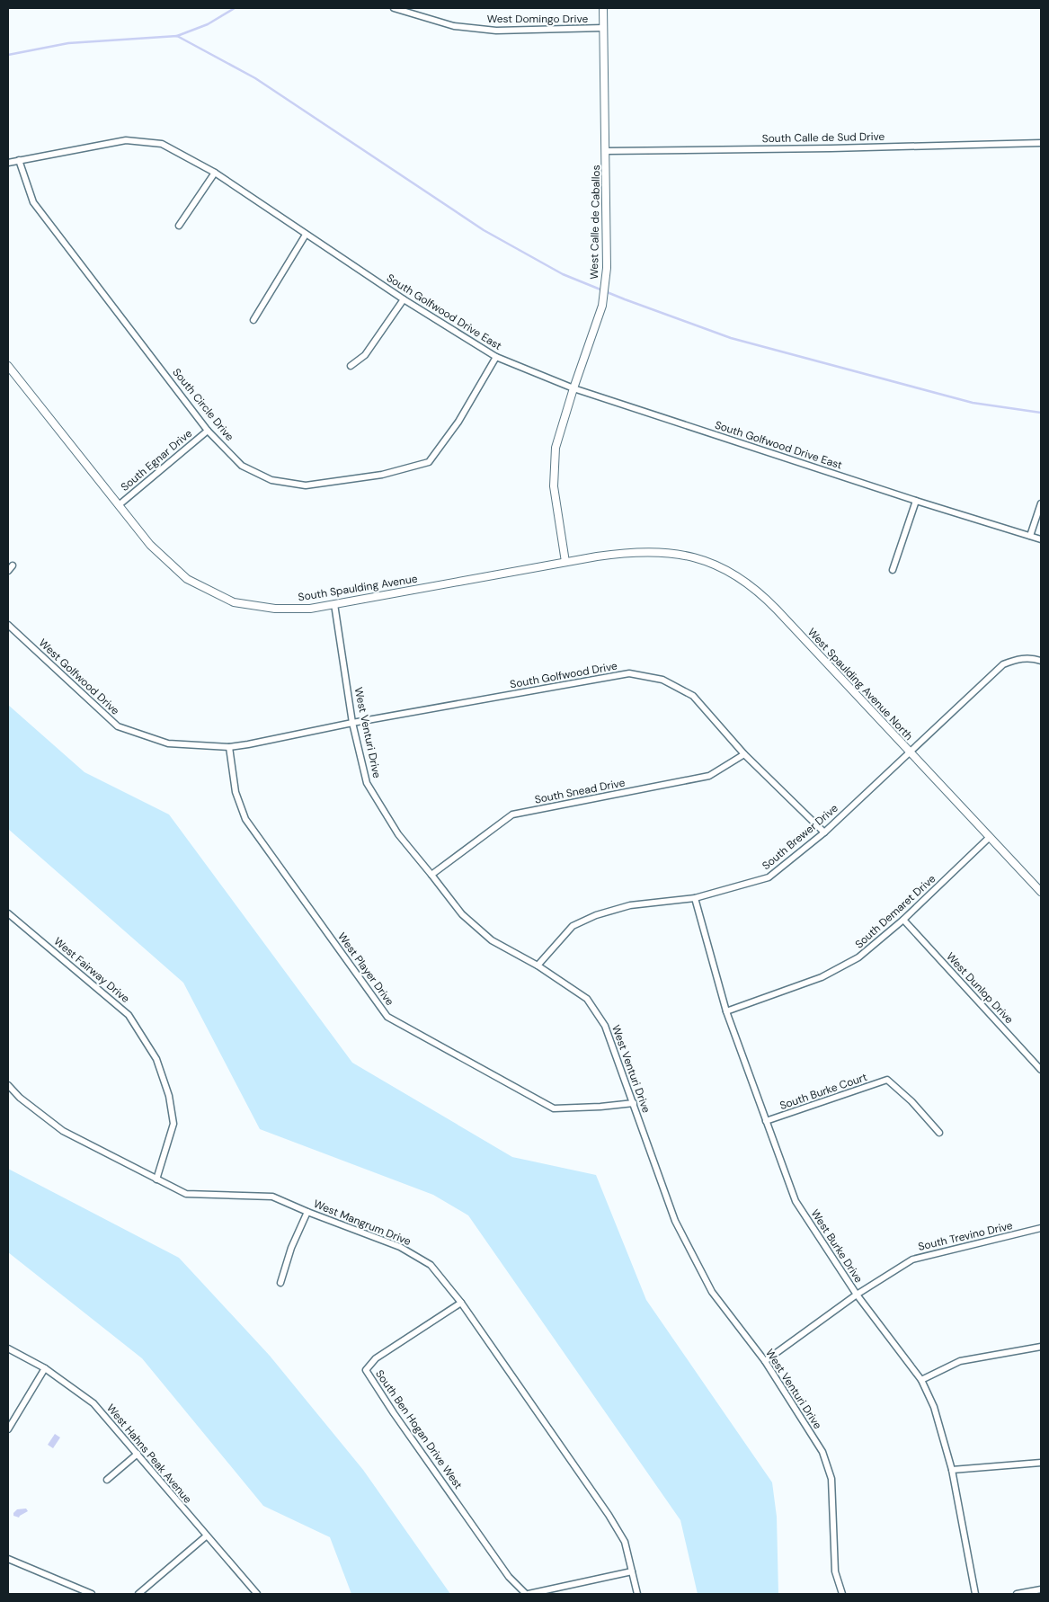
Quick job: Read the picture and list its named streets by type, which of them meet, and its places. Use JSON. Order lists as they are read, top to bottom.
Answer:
{
  "streets": {
    "street": [
      "West Domingo Drive",
      "South Calle de Sud Drive",
      "West Calle de Caballos",
      "South Golfwood Drive East",
      "South Circle Drive",
      "South Egnar Drive",
      "South Spaulding Avenue",
      "South Golfwood Drive",
      "West Golfwood Drive",
      "West Spaulding Avenue North",
      "West Venturi Drive",
      "South Snead Drive",
      "South Brewer Drive",
      "South Demaret Drive",
      "West Player Drive",
      "West Fairway Drive",
      "West Dunlop Drive",
      "South Burke Court",
      "West Mangrum Drive",
      "South Trevino Drive",
      "West Burke Drive",
      "South Ben Hogan Drive West",
      "West Hahns Peak Avenue"
    ]
  },
  "crossings": [
    ["West Domingo Drive", "West Calle de Caballos"],
    ["South Calle de Sud Drive", "West Calle de Caballos"],
    ["West Calle de Caballos", "South Golfwood Drive East"],
    ["West Calle de Caballos", "South Spaulding Avenue"],
    ["South Golfwood Drive East", "South Circle Drive"],
    ["South Circle Drive", "South Egnar Drive"],
    ["South Egnar Drive", "South Spaulding Avenue"],
    ["South Spaulding Avenue", "West Spaulding Avenue North"],
    ["South Spaulding Avenue", "West Venturi Drive"],
    ["South Golfwood Drive", "West Golfwood Drive"],
    ["South Golfwood Drive", "West Venturi Drive"],
    ["South Golfwood Drive", "South Snead Drive"],
    ["South Golfwood Drive", "South Brewer Drive"],
    ["West Golfwood Drive", "West Player Drive"],
    ["West Spaulding Avenue North", "South Brewer Drive"],
    ["West Spaulding Avenue North", "South Demaret Drive"],
    ["West Venturi Drive", "South Snead Drive"],
    ["West Venturi Drive", "South Brewer Drive"],
    ["West Venturi Drive", "West Player Drive"],
    ["West Venturi Drive", "South Trevino Drive"],
    ["South Brewer Drive", "West Burke Drive"],
    ["South Demaret Drive", "West Dunlop Drive"],
    ["South Demaret Drive", "West Burke Drive"],
    ["West Fairway Drive", "West Mangrum Drive"],
    ["South Burke Court", "West Burke Drive"],
    ["West Mangrum Drive", "South Ben Hogan Drive West"],
    ["South Trevino Drive", "West Burke Drive"]
  ]
}
